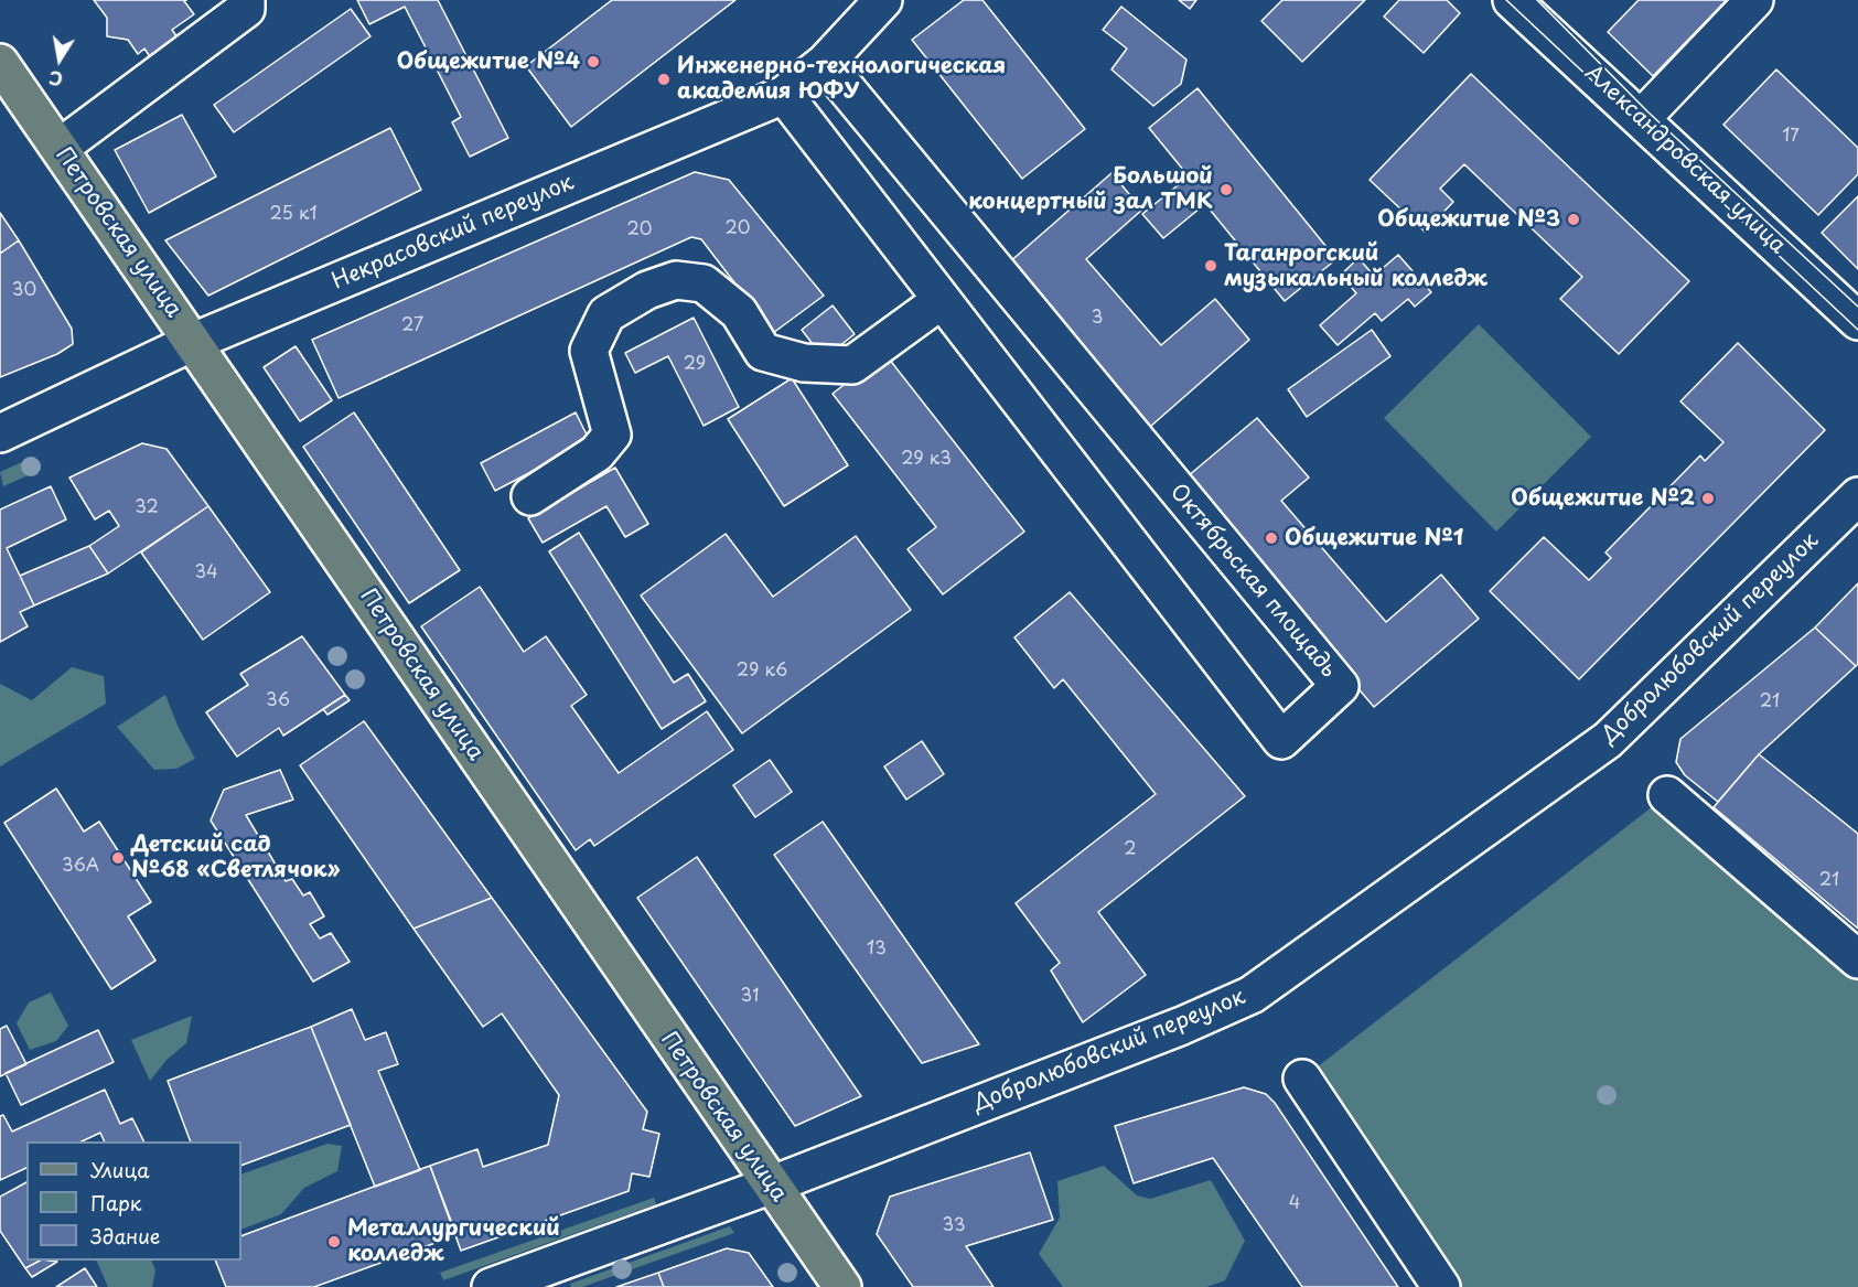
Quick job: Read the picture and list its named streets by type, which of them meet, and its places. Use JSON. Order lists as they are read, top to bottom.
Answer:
{
  "streets": {
    "main road": ["Петровская улица"],
    "street": [
      "Александровская улица",
      "Некрасовский переулок",
      "Октябрьская площадь",
      "Добролюбовский переулок"
    ]
  },
  "crossings": [
    ["Петровская улица", "Некрасовский переулок"],
    ["Петровская улица", "Добролюбовский переулок"],
    ["Некрасовский переулок", "Октябрьская площадь"]
  ],
  "places": [
    "Общежитие №4",
    "Инженерно-технологическая академия ЮФУ",
    "Большой концертный зал ТМК",
    "Общежитие №3",
    "Таганрогский музыкальный колледж",
    "Общежитие №2",
    "Общежитие №1",
    "Детский сад №68 «Светлячок»",
    "Металлургический колледж"
  ],
  "house_numbers": [
    "17",
    "25 к1",
    "20",
    "20",
    "30",
    "3",
    "27",
    "29",
    "29 к3",
    "32",
    "34",
    "29 к6",
    "36",
    "21",
    "2",
    "36А",
    "21",
    "13",
    "31",
    "4",
    "33"
  ],
  "legend": ["Улица", "Парк", "Здание"],
  "north": "bottom"
}
